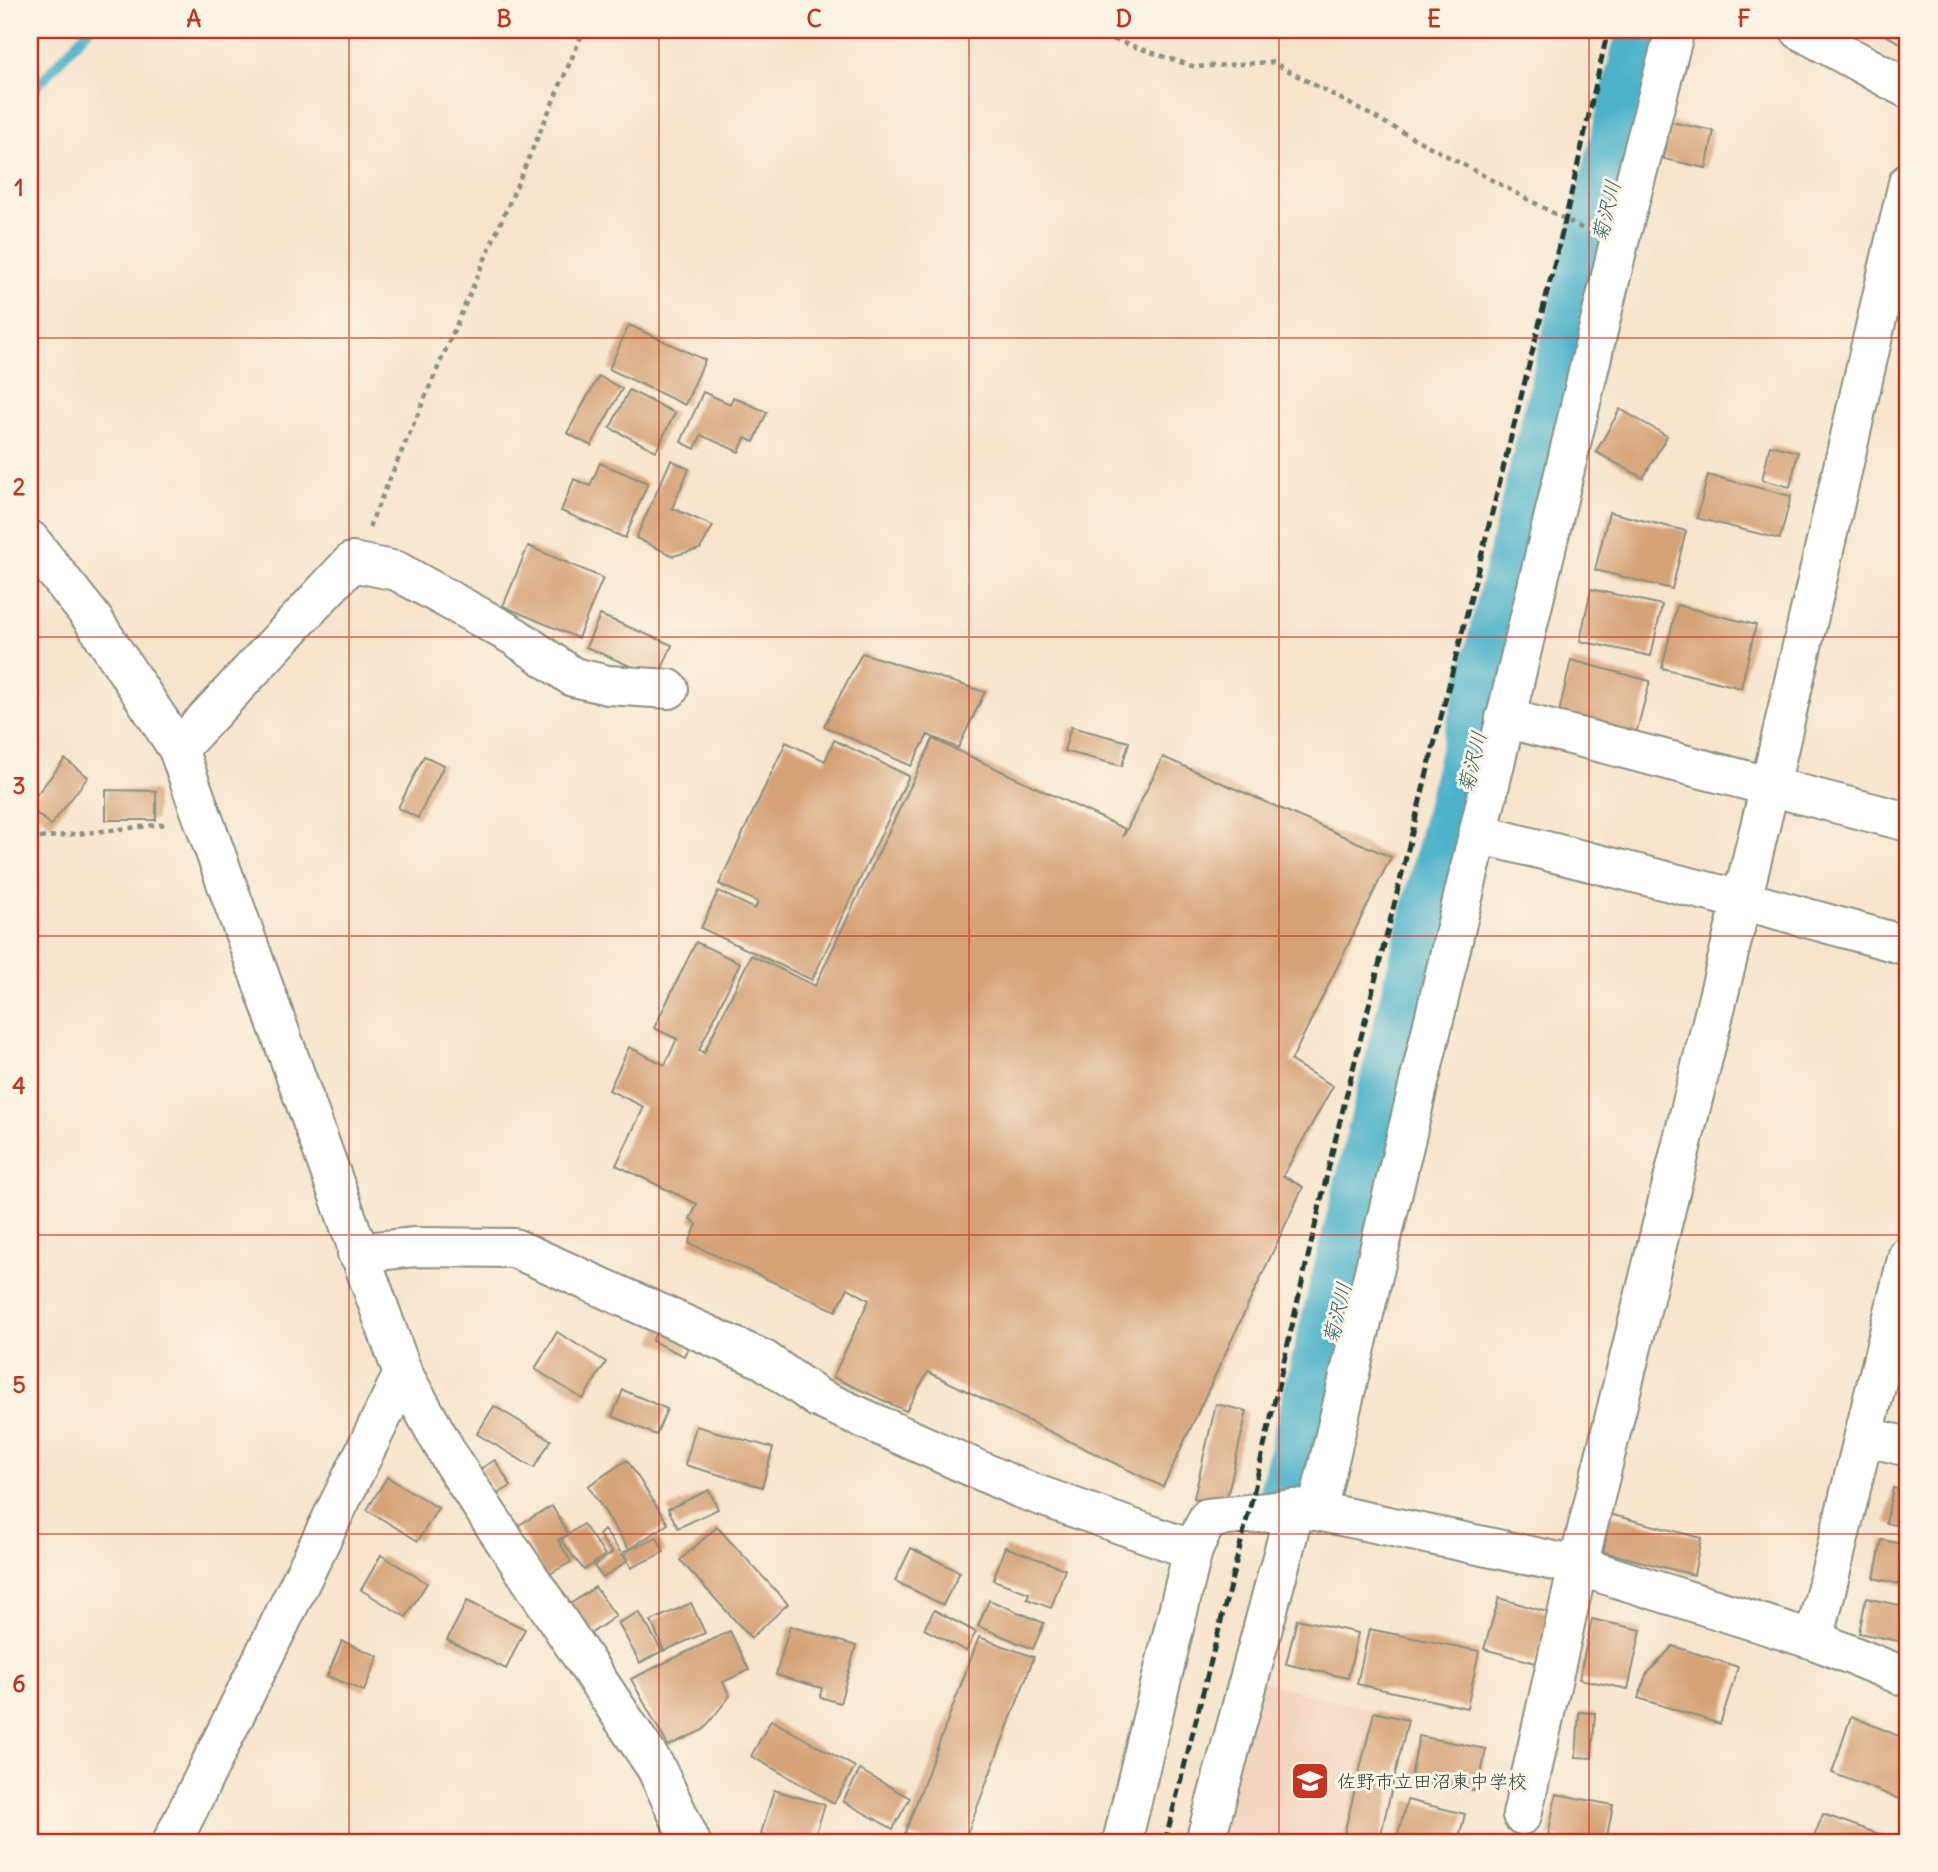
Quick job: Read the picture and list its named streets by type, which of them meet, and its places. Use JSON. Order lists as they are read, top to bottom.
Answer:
{
  "water": ["菊沢川"],
  "places": {
    "school or university": ["佐野市立田沼東中学校"]
  },
  "grid": {
    "columns": [
      "A",
      "B",
      "C",
      "D",
      "E",
      "F"
    ],
    "rows": [
      "1",
      "2",
      "3",
      "4",
      "5",
      "6"
    ]
  }
}
